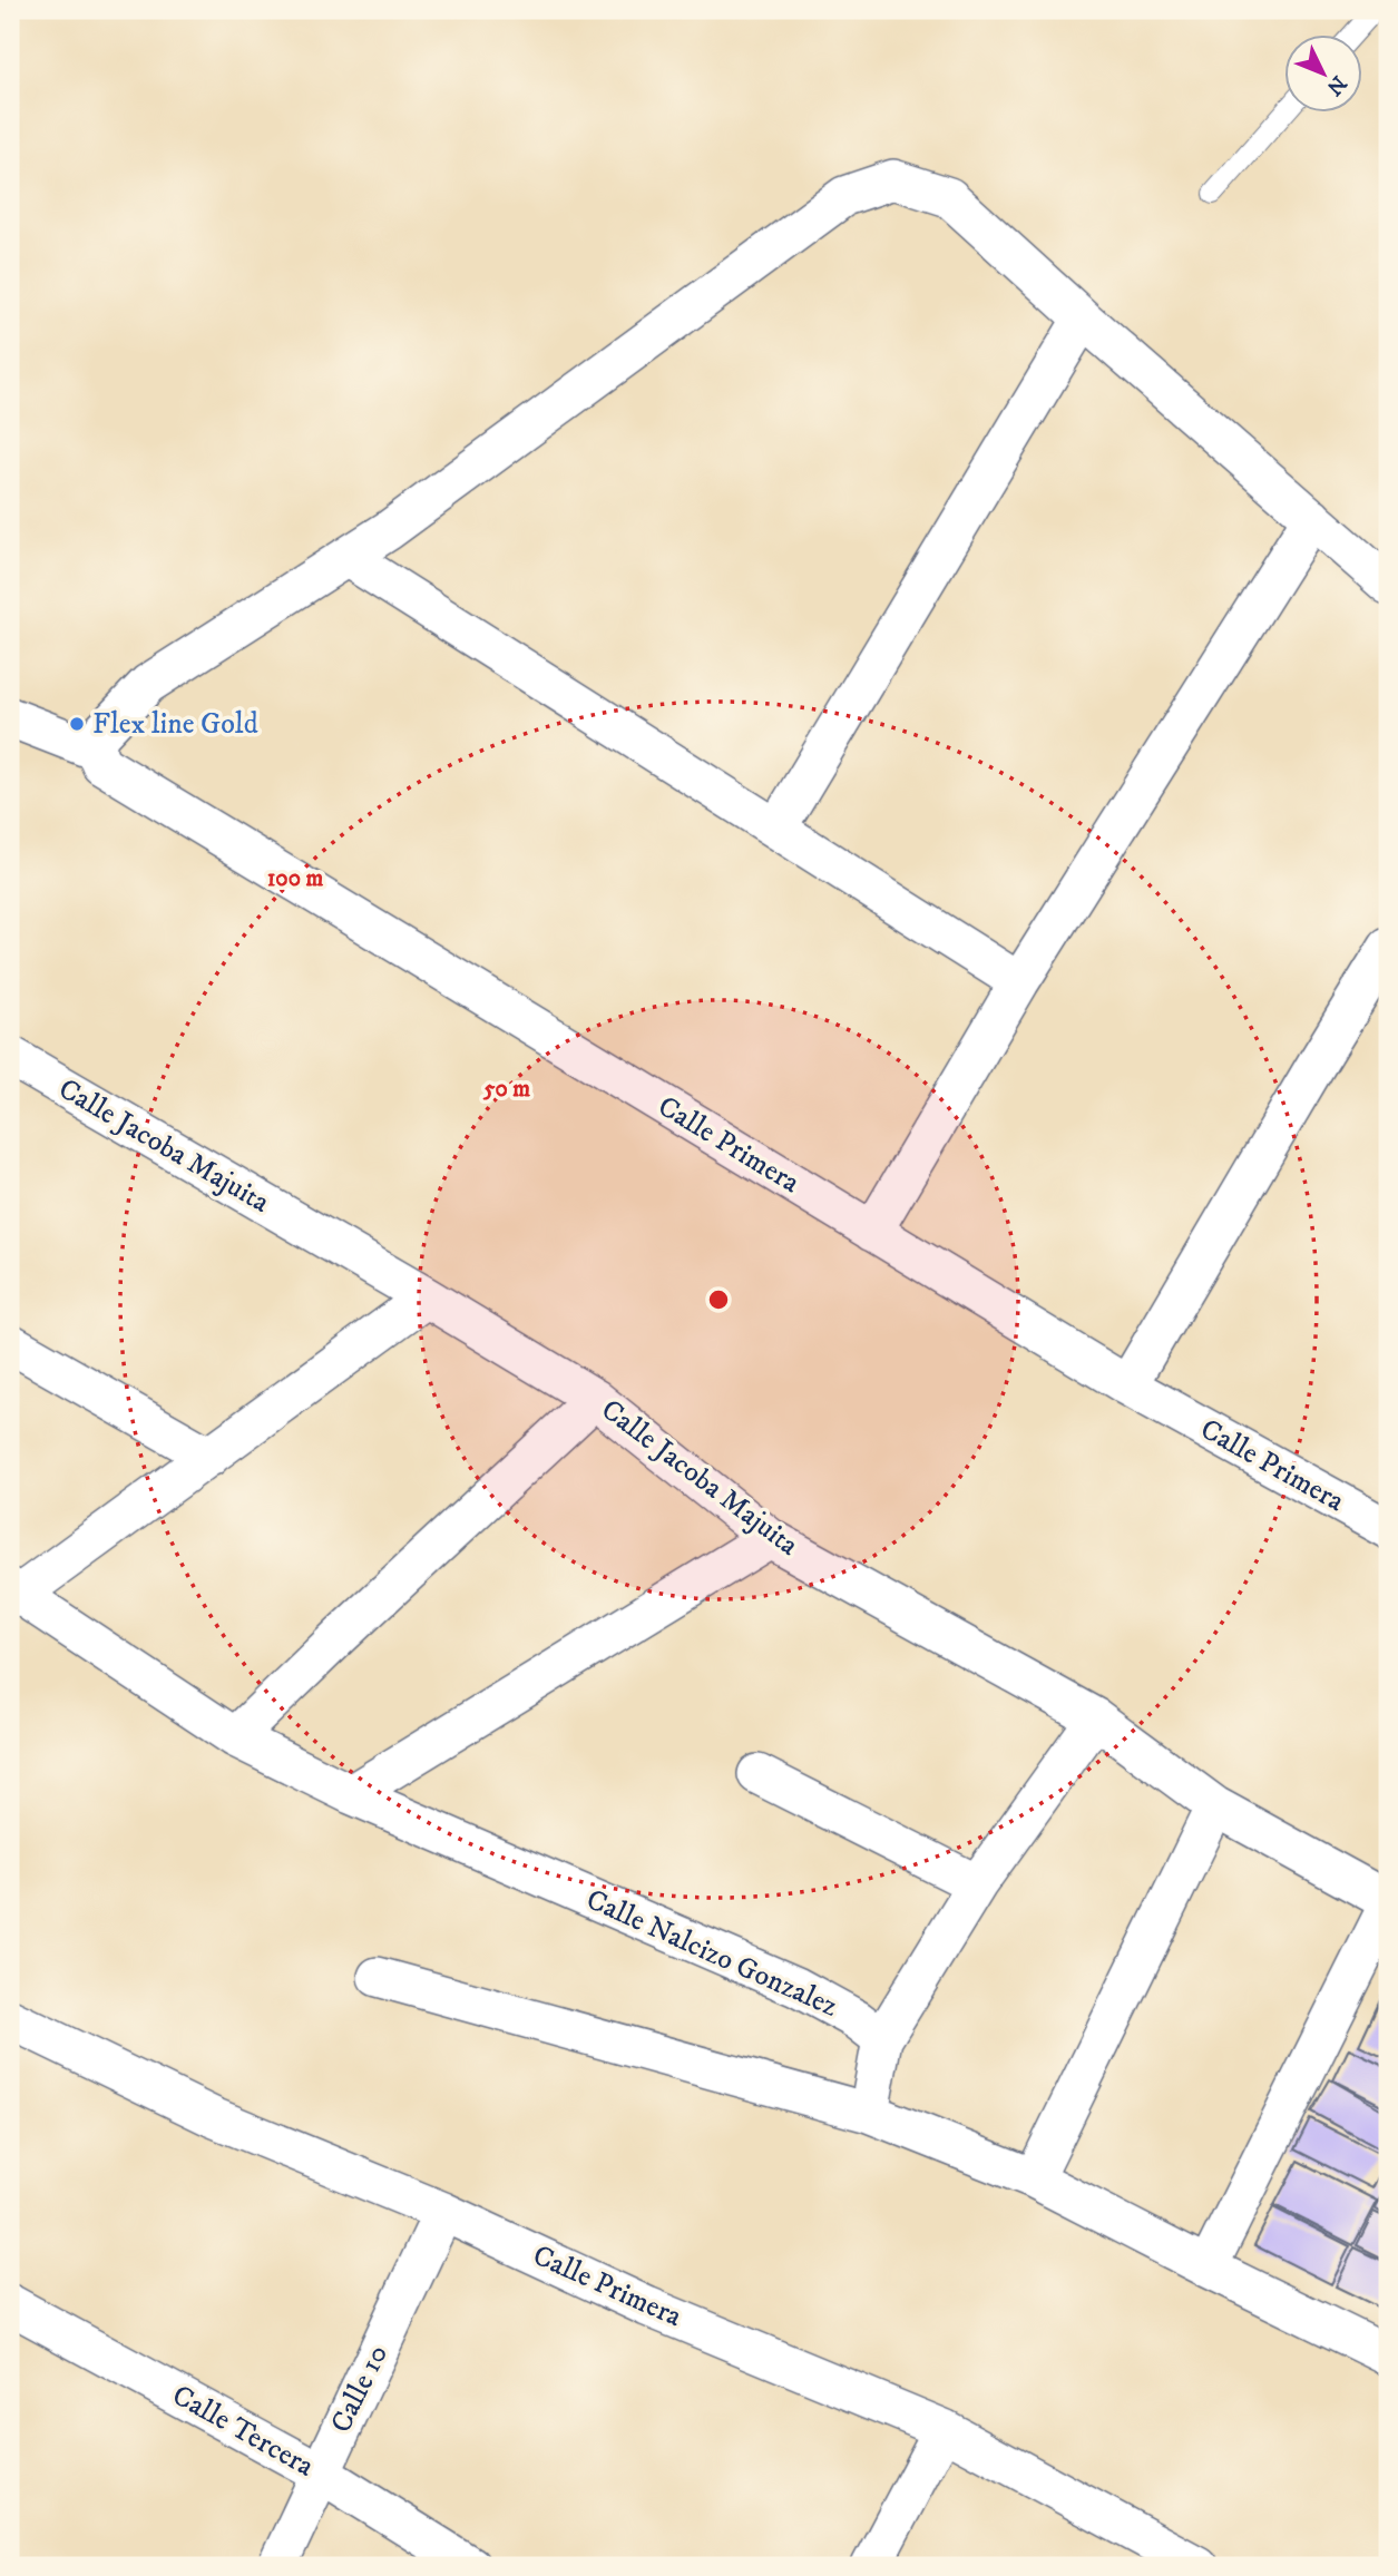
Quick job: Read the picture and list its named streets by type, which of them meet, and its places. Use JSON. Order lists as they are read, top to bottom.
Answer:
{
  "streets": {
    "street": [
      "Calle Primera",
      "Calle Jacoba Majuita",
      "Calle Nalcizo Gonzalez",
      "Calle 10",
      "Calle Tercera"
    ]
  },
  "crossings": [
    ["Calle Primera", "Calle 10"],
    ["Calle 10", "Calle Tercera"]
  ],
  "places": ["Flex line Gold"],
  "north": "bottom right",
  "rings": ["100 m", "50 m"]
}
